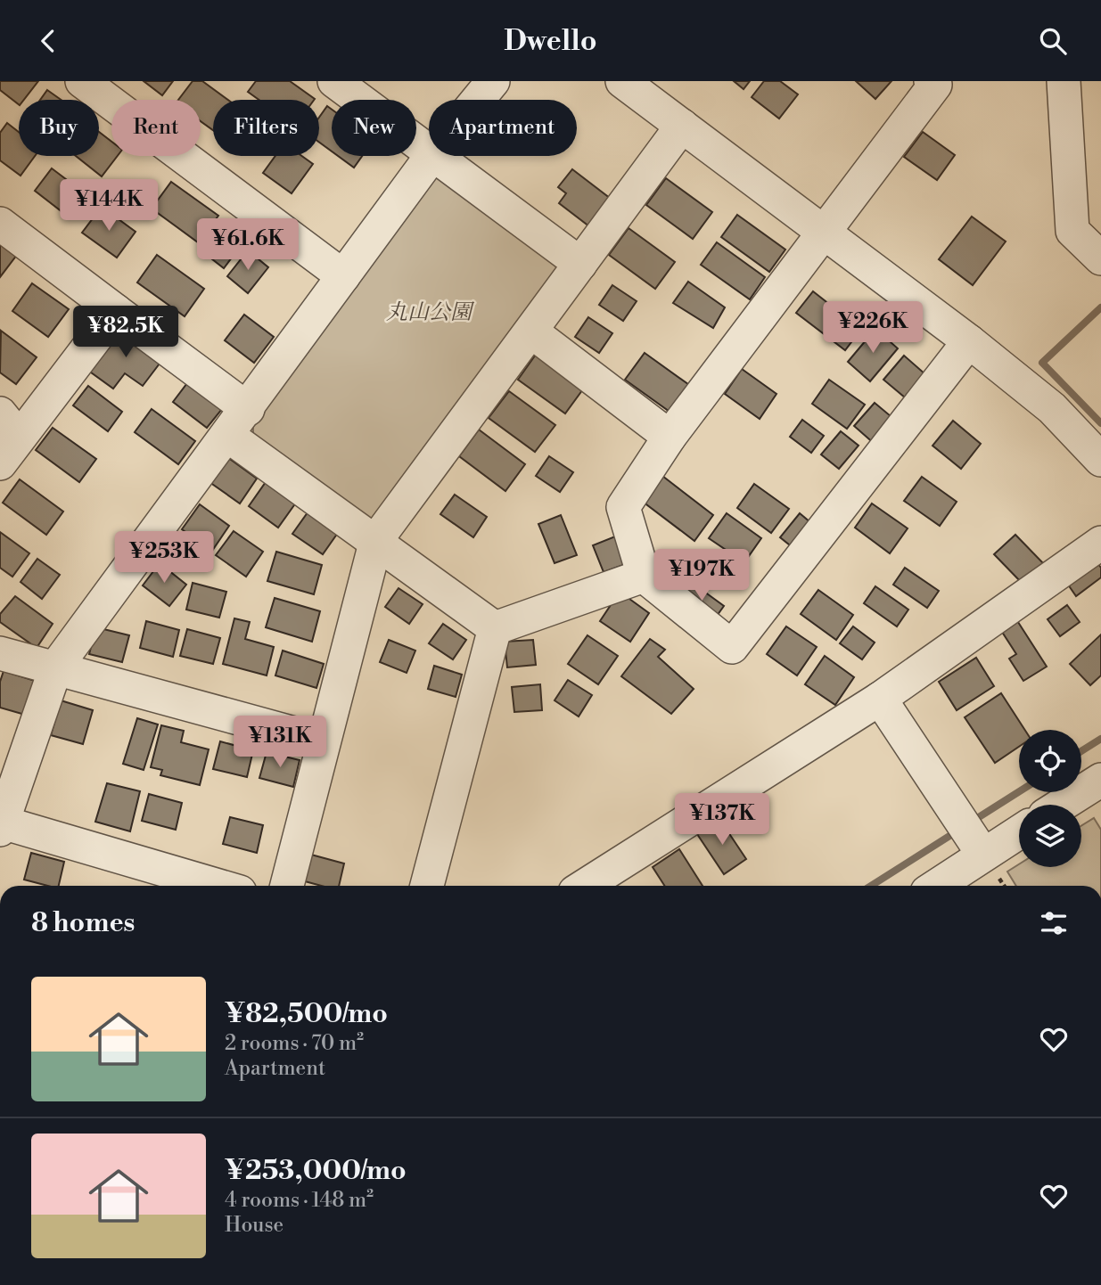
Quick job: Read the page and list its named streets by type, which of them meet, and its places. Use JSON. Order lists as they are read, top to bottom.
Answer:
{
  "parks": ["丸山公園"],
  "page": {
    "header": "Dwello",
    "chip": [
      "Buy",
      "Rent",
      "Filters",
      "New",
      "Apartment"
    ],
    "price": [
      "¥144K",
      "¥61.6K",
      "¥226K",
      "¥82.5K",
      "¥253K",
      "¥197K",
      "¥131K",
      "¥137K"
    ],
    "heading": "8 homes",
    "list": [
      {
        "name": "¥82,500/mo",
        "note": "2 rooms · 70 m² · Apartment"
      },
      {
        "name": "¥253,000/mo",
        "note": "4 rooms · 148 m² · House"
      }
    ]
  }
}
